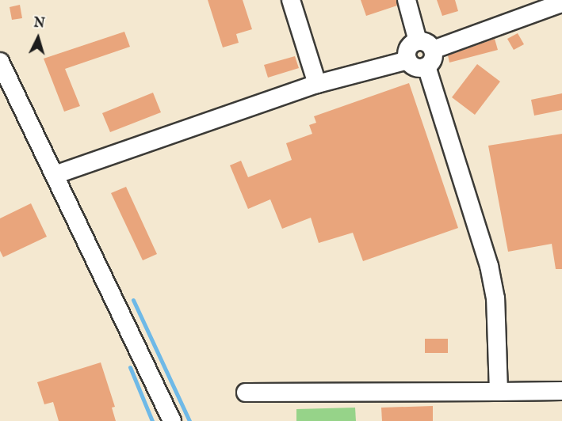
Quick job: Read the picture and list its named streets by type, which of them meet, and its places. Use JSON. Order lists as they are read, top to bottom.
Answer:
{
  "north": "top"
}
